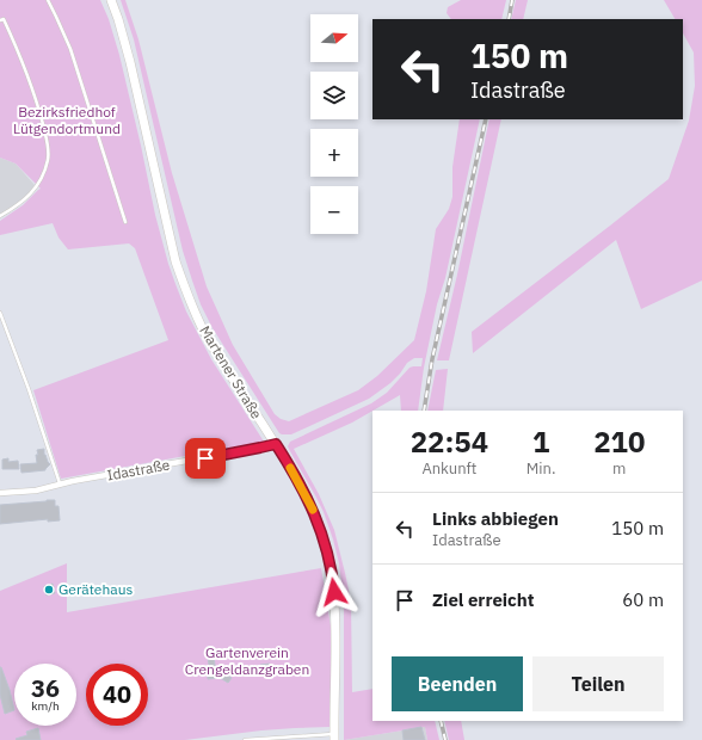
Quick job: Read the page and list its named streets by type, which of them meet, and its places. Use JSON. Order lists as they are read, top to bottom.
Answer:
{
  "streets": {
    "street": ["Martener Straße", "Idastraße"]
  },
  "crossings": [
    ["Martener Straße", "Idastraße"]
  ],
  "parks": ["Bezirksfriedhof Lütgendortmund", "Gartenverein Crengeldanzgraben"],
  "places": ["Gerätehaus"],
  "north": "right",
  "page": {
    "map_buttons": ["+", "−"],
    "turn": ["150 m", "Idastraße"],
    "eta": [
      "22:54",
      "Ankunft",
      "1",
      "Min.",
      "210",
      "m"
    ],
    "list": [
      {
        "name": "Links abbiegen",
        "note": "Idastraße",
        "value": "150 m"
      },
      {
        "name": "Ziel erreicht",
        "value": "60 m"
      }
    ],
    "buttons": ["Beenden", "Teilen"],
    "speed": "36 km/h",
    "limit": "40"
  }
}
